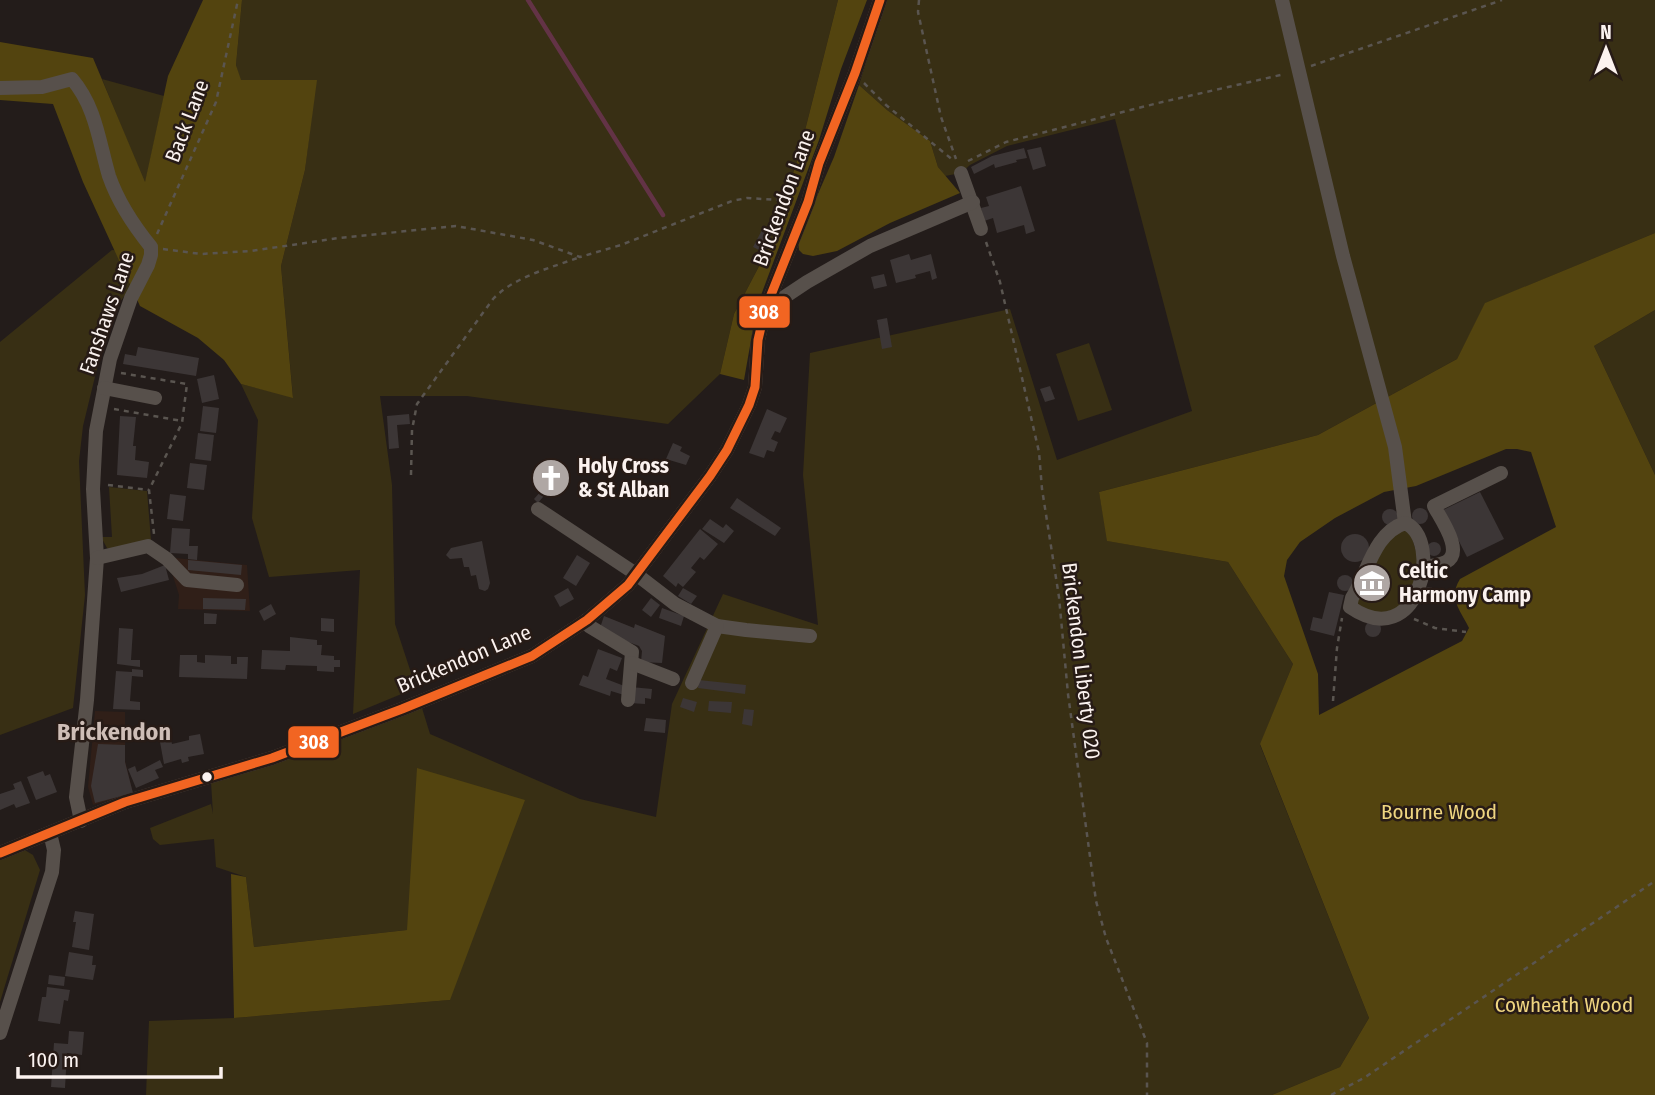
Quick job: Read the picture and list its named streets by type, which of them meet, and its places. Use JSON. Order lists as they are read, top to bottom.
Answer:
{
  "streets": {
    "street": ["Brickendon Lane", "Fanshaws Lane"],
    "path": ["Back Lane", "Brickendon Liberty 020"]
  },
  "crossings": [
    ["Back Lane", "Fanshaws Lane"],
    ["Brickendon Lane", "Fanshaws Lane"]
  ],
  "districts": ["Brickendon"],
  "parks": ["Bourne Wood", "Cowheath Wood"],
  "places": {
    "church": ["Holy Cross & St Alban"],
    "museum": ["Celtic Harmony Camp"]
  },
  "lines": ["transit line 308"],
  "scale_bar": "100 m",
  "north": "top"
}
